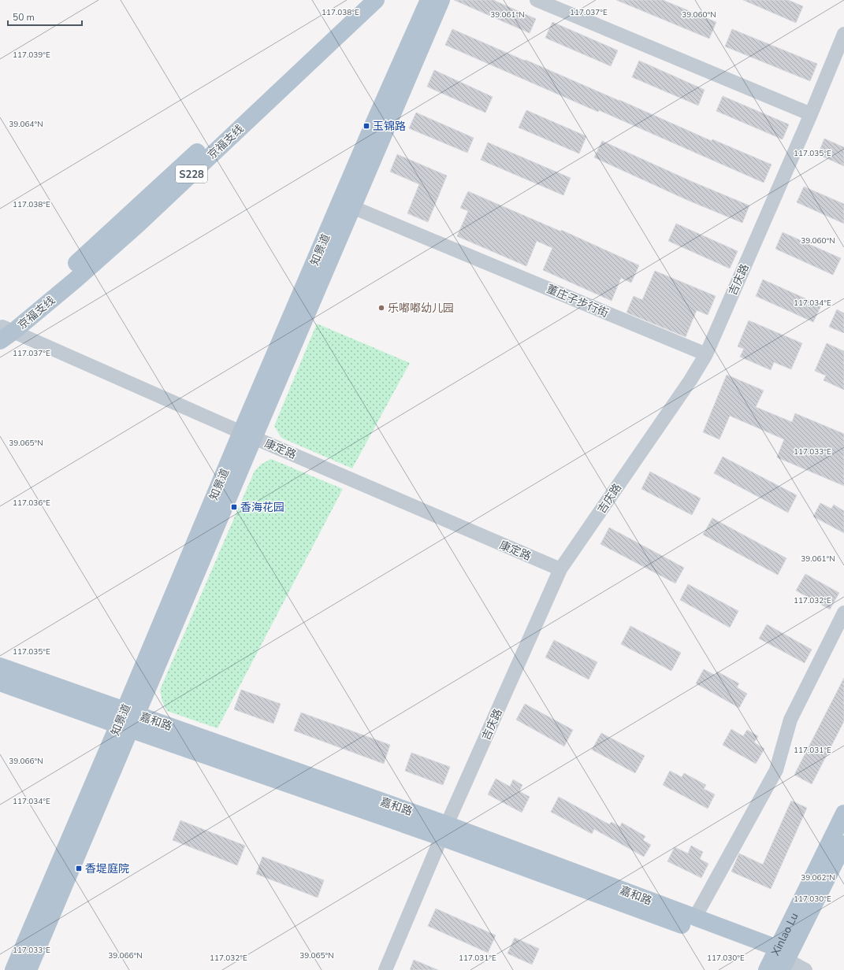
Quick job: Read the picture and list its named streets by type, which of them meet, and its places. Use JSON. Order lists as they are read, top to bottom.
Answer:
{
  "streets": {
    "main road": [
      "京福支线",
      "S228",
      "知景道",
      "嘉和路",
      "Xinlao Lu"
    ],
    "street": ["吉庆路", "董庄子步行街", "康定路"]
  },
  "crossings": [
    ["京福支线", "康定路"],
    ["知景道", "董庄子步行街"],
    ["知景道", "康定路"],
    ["知景道", "嘉和路"],
    ["吉庆路", "董庄子步行街"],
    ["吉庆路", "康定路"],
    ["吉庆路", "嘉和路"],
    ["嘉和路", "Xinlao Lu"]
  ],
  "places": {
    "transit": ["玉锦路", "香海花园", "香堤庭院"],
    "other": ["乐嘟嘟幼儿园"]
  },
  "scale_bar": "50 m",
  "coordinates": [
    "117.038°E",
    "117.037°E",
    "39.061°N",
    "39.060°N",
    "117.039°E",
    "39.064°N",
    "117.035°E",
    "117.034°E",
    "39.065°N",
    "117.033°E",
    "117.036°E",
    "117.032°E",
    "117.031°E",
    "39.066°N",
    "39.062°N",
    "117.030°E"
  ]
}
